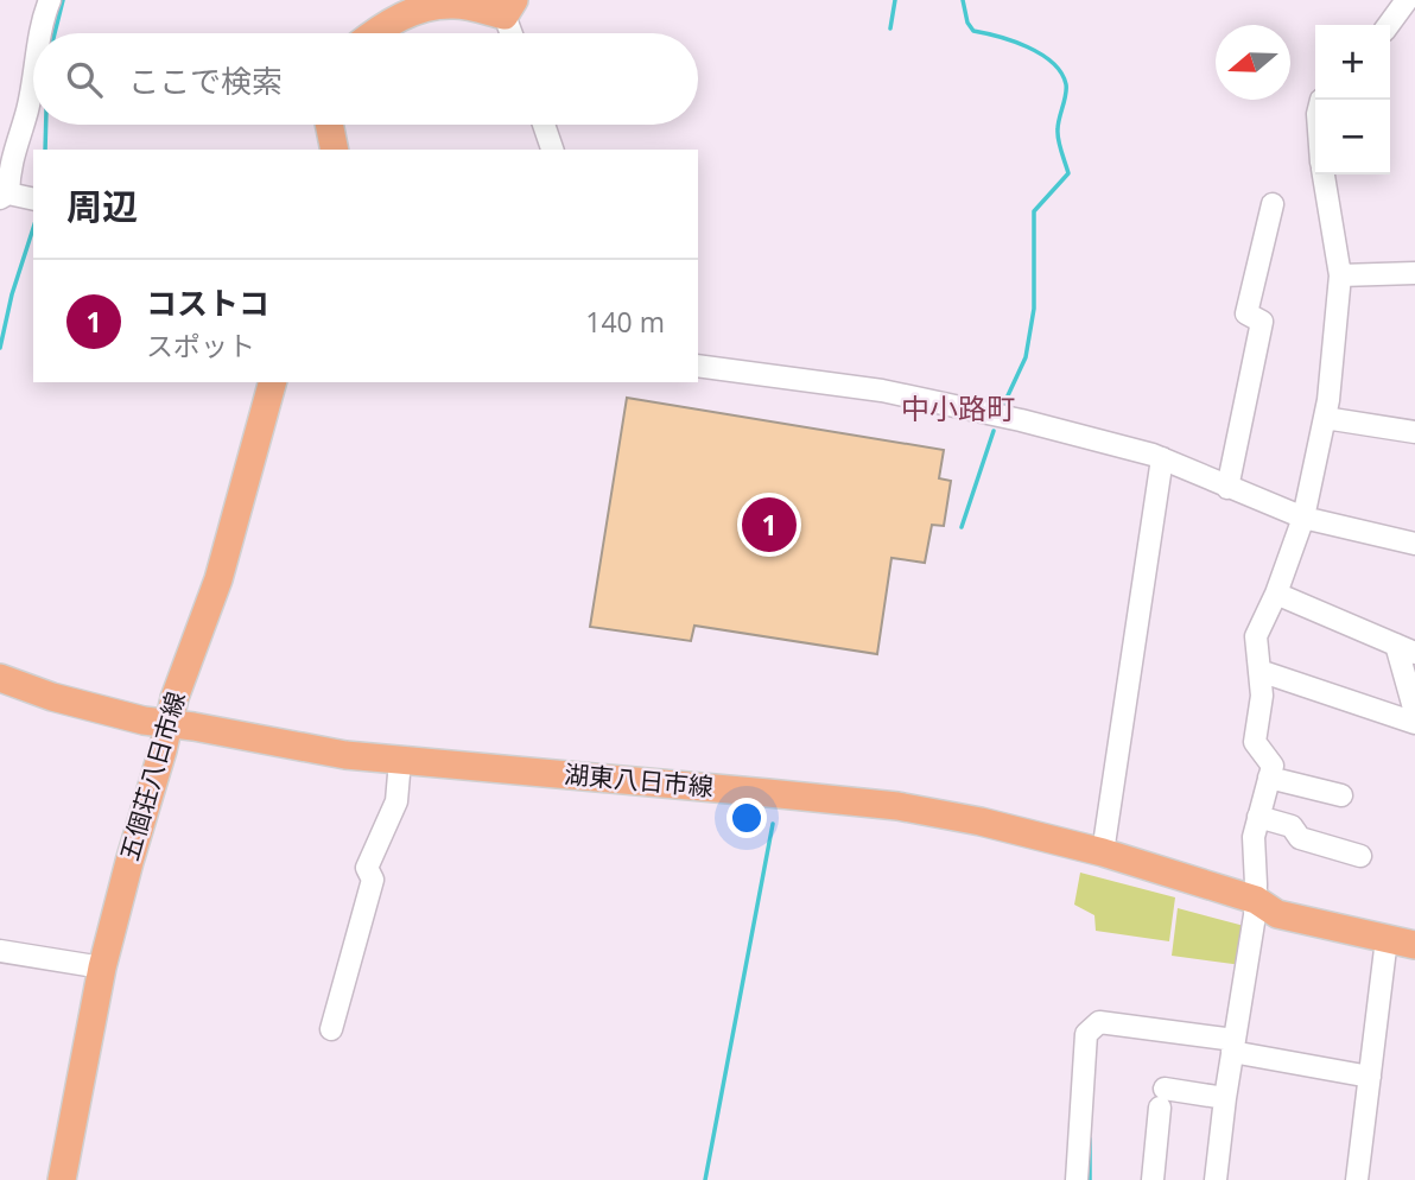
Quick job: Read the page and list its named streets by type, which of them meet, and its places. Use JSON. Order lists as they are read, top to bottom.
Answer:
{
  "streets": {
    "main road": ["五個荘八日市線", "湖東八日市線"]
  },
  "crossings": [
    ["五個荘八日市線", "湖東八日市線"]
  ],
  "districts": ["中小路町"],
  "north": "left",
  "page": {
    "map_buttons": ["+", "−"],
    "search": "ここで検索",
    "heading": "周辺",
    "list": [
      {
        "mark": "1",
        "name": "コストコ",
        "note": "スポット",
        "value": "140 m"
      }
    ],
    "pins": "1"
  }
}
